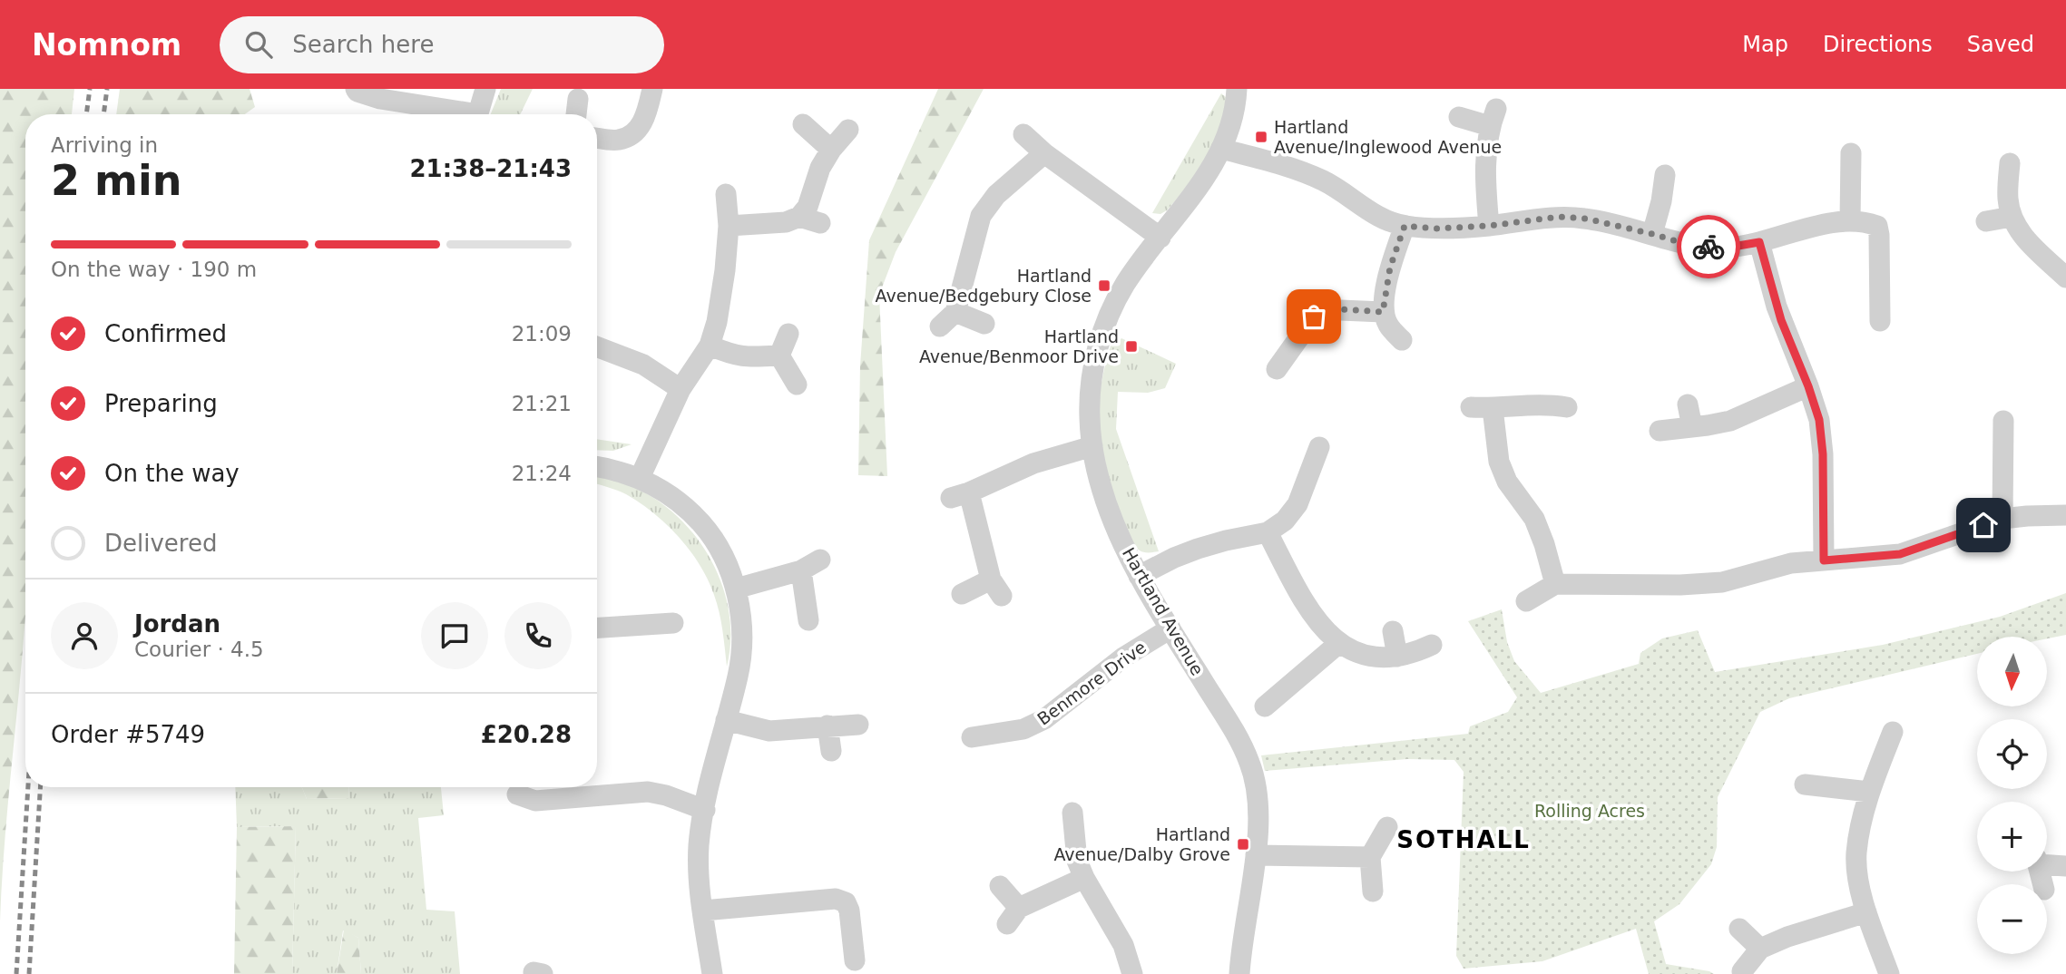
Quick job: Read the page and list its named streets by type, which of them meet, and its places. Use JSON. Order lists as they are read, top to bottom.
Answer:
{
  "streets": {
    "street": ["Hartland Avenue", "Benmore Drive"]
  },
  "crossings": [
    ["Hartland Avenue", "Benmore Drive"]
  ],
  "districts": ["SOTHALL"],
  "parks": ["Rolling Acres"],
  "places": {
    "transit": [
      "Hartland Avenue/Inglewood Avenue",
      "Hartland Avenue/Bedgebury Close",
      "Hartland Avenue/Benmoor Drive",
      "Hartland Avenue/Dalby Grove"
    ]
  },
  "north": "bottom",
  "page": {
    "header": "Nomnom",
    "search": "Search here",
    "nav": ["Map", "Directions", "Saved"],
    "heading": ["2 min", "Arriving in", "21:38–21:43"],
    "panel": [
      "Jordan",
      "Courier · 4.5",
      "Order #5749",
      "£20.28"
    ],
    "bar": "On the way · 190 m",
    "list": [
      ["Confirmed", "21:09"],
      ["Preparing", "21:21"],
      ["On the way", "21:24"],
      "Delivered"
    ],
    "map_buttons": ["+", "−"]
  }
}
